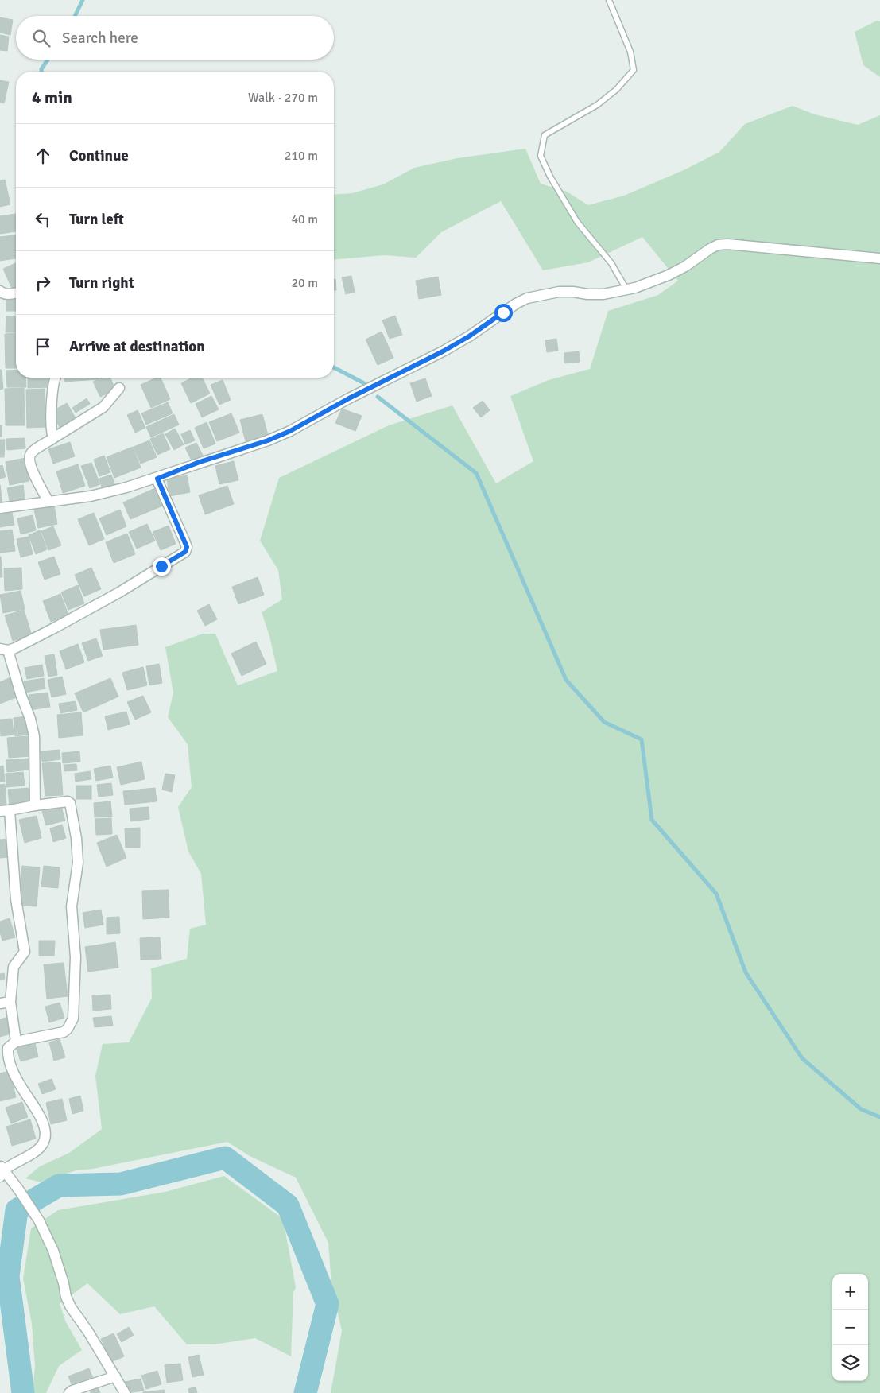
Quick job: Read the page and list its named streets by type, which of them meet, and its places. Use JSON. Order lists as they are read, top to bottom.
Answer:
{
  "page": {
    "search": "Search here",
    "heading": ["4 min", "Walk · 270 m"],
    "list": [
      ["Continue", "210 m"],
      ["Turn left", "40 m"],
      ["Turn right", "20 m"],
      "Arrive at destination"
    ],
    "map_buttons": ["+", "−"]
  }
}
